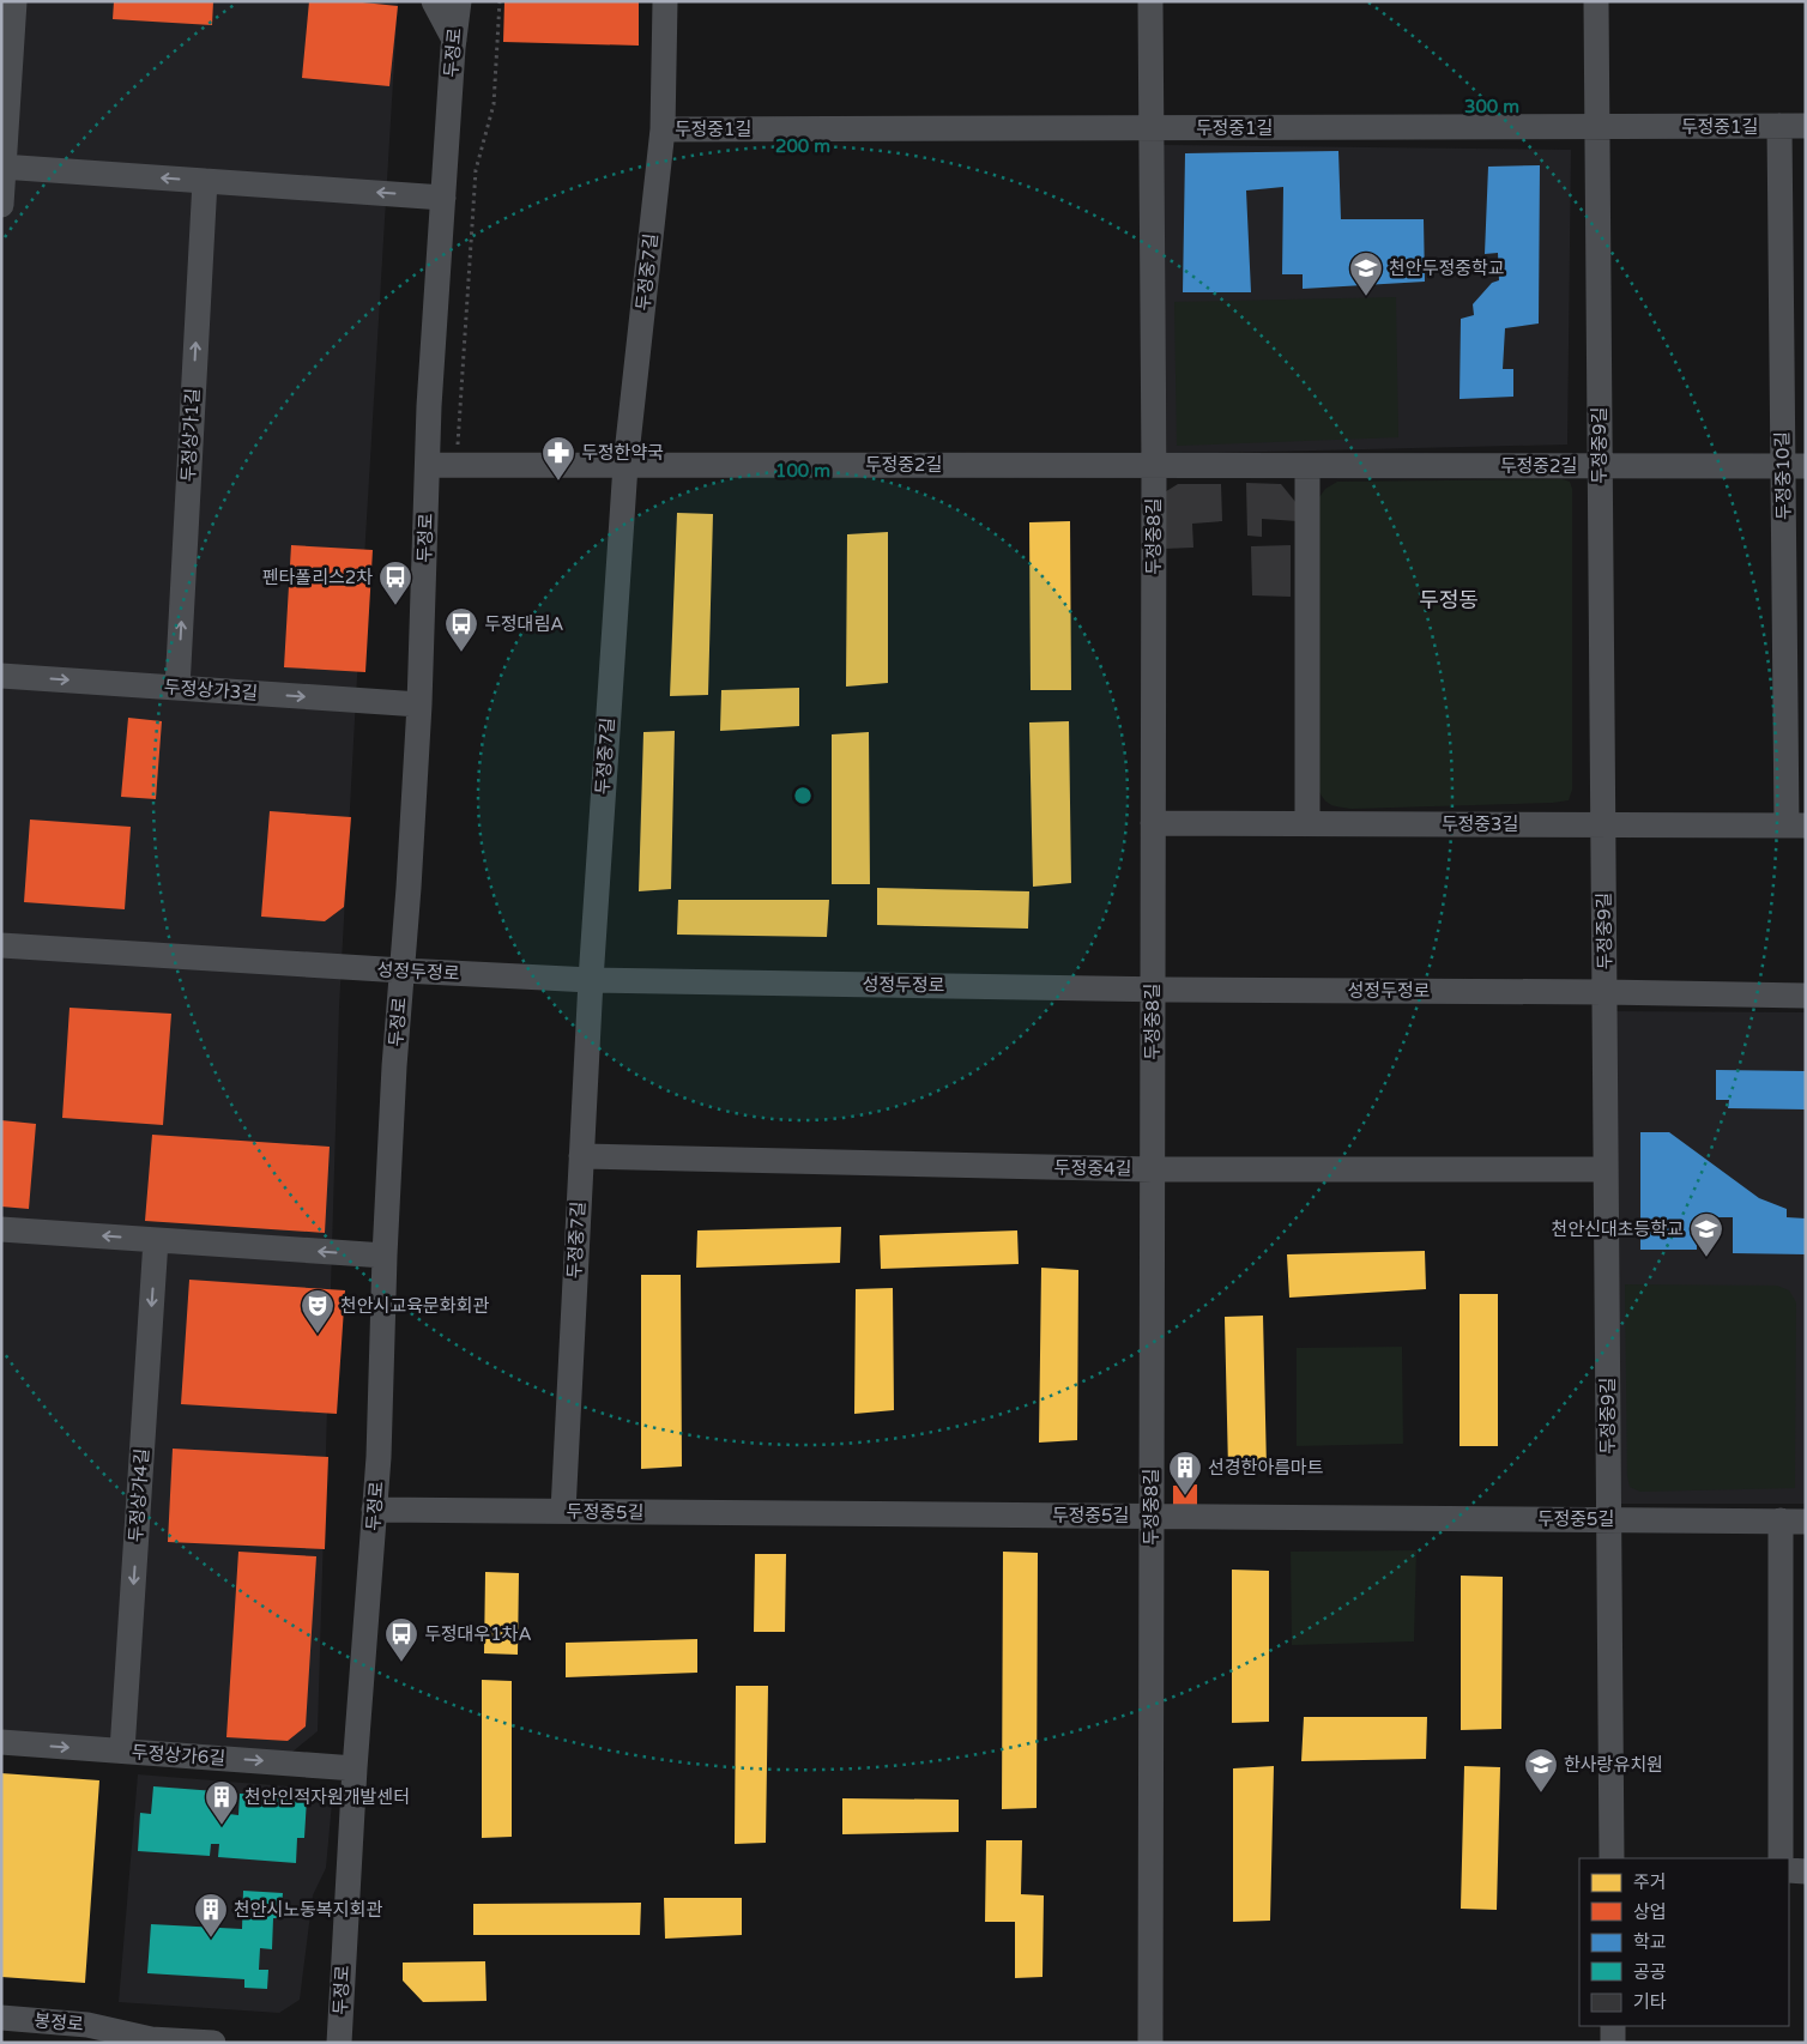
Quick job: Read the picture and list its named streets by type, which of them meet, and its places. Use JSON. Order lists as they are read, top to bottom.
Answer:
{
  "streets": {
    "street": [
      "두정로",
      "두정중1길",
      "두정중7길",
      "두정상가1길",
      "두정중9길",
      "두정중2길",
      "두정중10길",
      "두정중8길",
      "두정상가3길",
      "두정중3길",
      "성정두정로",
      "두정중4길",
      "두정상가4길",
      "두정중5길",
      "두정상가6길",
      "봉정로"
    ]
  },
  "crossings": [
    ["두정로", "두정중2길"],
    ["두정로", "두정상가3길"],
    ["두정로", "성정두정로"],
    ["두정로", "두정중5길"],
    ["두정로", "두정상가6길"],
    ["두정중1길", "두정중7길"],
    ["두정중1길", "두정중9길"],
    ["두정중1길", "두정중10길"],
    ["두정중1길", "두정중8길"],
    ["두정중7길", "두정중2길"],
    ["두정중7길", "성정두정로"],
    ["두정중7길", "두정중4길"],
    ["두정중7길", "두정중5길"],
    ["두정상가1길", "두정상가3길"],
    ["두정중9길", "두정중2길"],
    ["두정중9길", "두정중3길"],
    ["두정중9길", "성정두정로"],
    ["두정중9길", "두정중4길"],
    ["두정중9길", "두정중5길"],
    ["두정중2길", "두정중10길"],
    ["두정중2길", "두정중8길"],
    ["두정중10길", "두정중3길"],
    ["두정중8길", "두정중3길"],
    ["두정중8길", "성정두정로"],
    ["두정중8길", "두정중4길"],
    ["두정중8길", "두정중5길"],
    ["두정상가4길", "두정상가6길"]
  ],
  "one_way": [
    "두정상가1길",
    "두정상가3길",
    "두정상가4길",
    "두정상가6길"
  ],
  "districts": ["두정동"],
  "places": {
    "school or university": ["천안두정중학교", "천안신대초등학교", "한사랑유치원"],
    "pharmacy": ["두정한약국"],
    "bus stop": ["펜타폴리스2차", "두정대림A", "두정대우1차A"],
    "theatre": ["천안시교육문화회관"],
    "building": ["선경한아름마트", "천안인적자원개발센터", "천안시노동복지회관"]
  },
  "legend": [
    "주거",
    "상업",
    "학교",
    "공공",
    "기타"
  ],
  "rings": ["300 m", "200 m", "100 m"]
}
